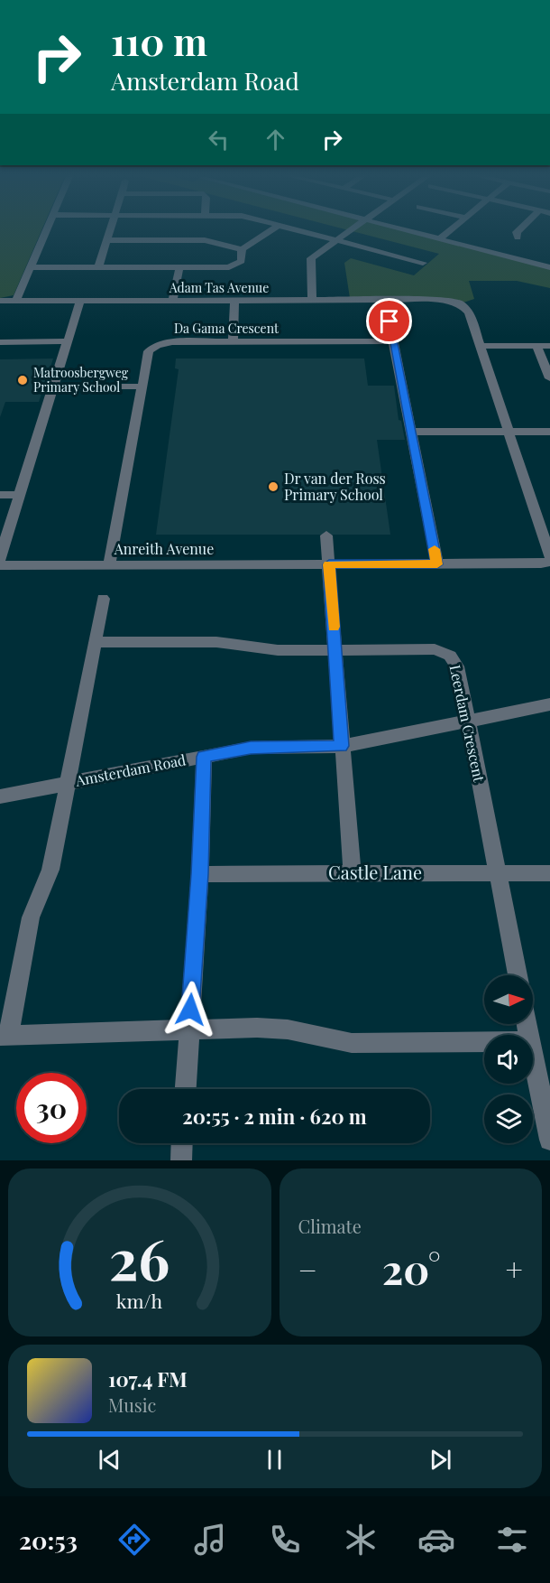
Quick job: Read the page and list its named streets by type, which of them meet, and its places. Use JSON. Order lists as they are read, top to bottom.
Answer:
{
  "streets": {
    "street": [
      "Adam Tas Avenue",
      "Da Gama Crescent",
      "Anreith Avenue",
      "Leerdam Crescent",
      "Amsterdam Road",
      "Castle Lane"
    ]
  },
  "crossings": [
    ["Da Gama Crescent", "Anreith Avenue"],
    ["Leerdam Crescent", "Amsterdam Road"],
    ["Leerdam Crescent", "Castle Lane"]
  ],
  "places": ["Matroosbergweg Primary School", "Dr van der Ross Primary School"],
  "north": "right",
  "page": {
    "turn": ["110 m", "Amsterdam Road"],
    "limit": "30",
    "trip": "20:55 · 2 min · 620 m",
    "tile": "Climate",
    "heat": ["−", "20°", "+"],
    "song": ["107.4 FM", "Music"],
    "tabs": "20:53",
    "gauge": ["26", "km/h"]
  }
}
